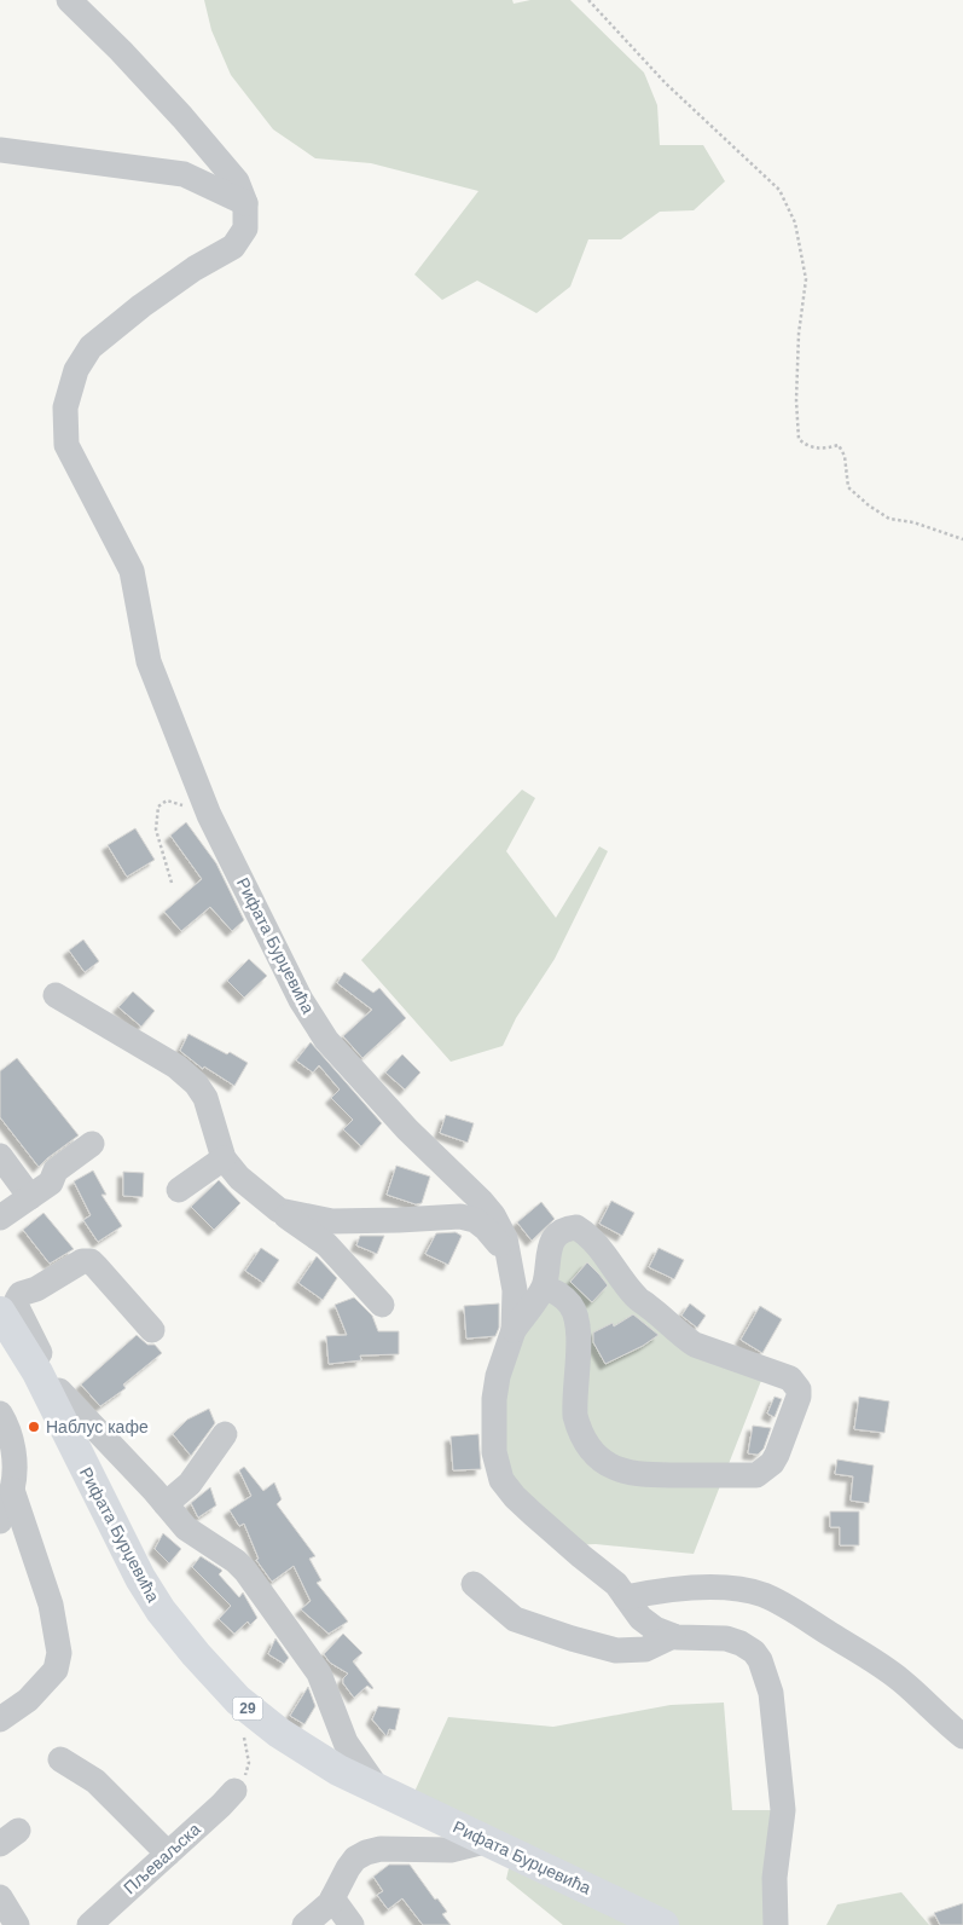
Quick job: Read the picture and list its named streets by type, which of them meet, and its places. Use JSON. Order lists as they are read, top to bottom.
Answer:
{
  "streets": {
    "main road": ["Рифата Бурџевића", "29"],
    "street": ["Пљеваљска"]
  },
  "places": ["Наблус кафе"]
}
